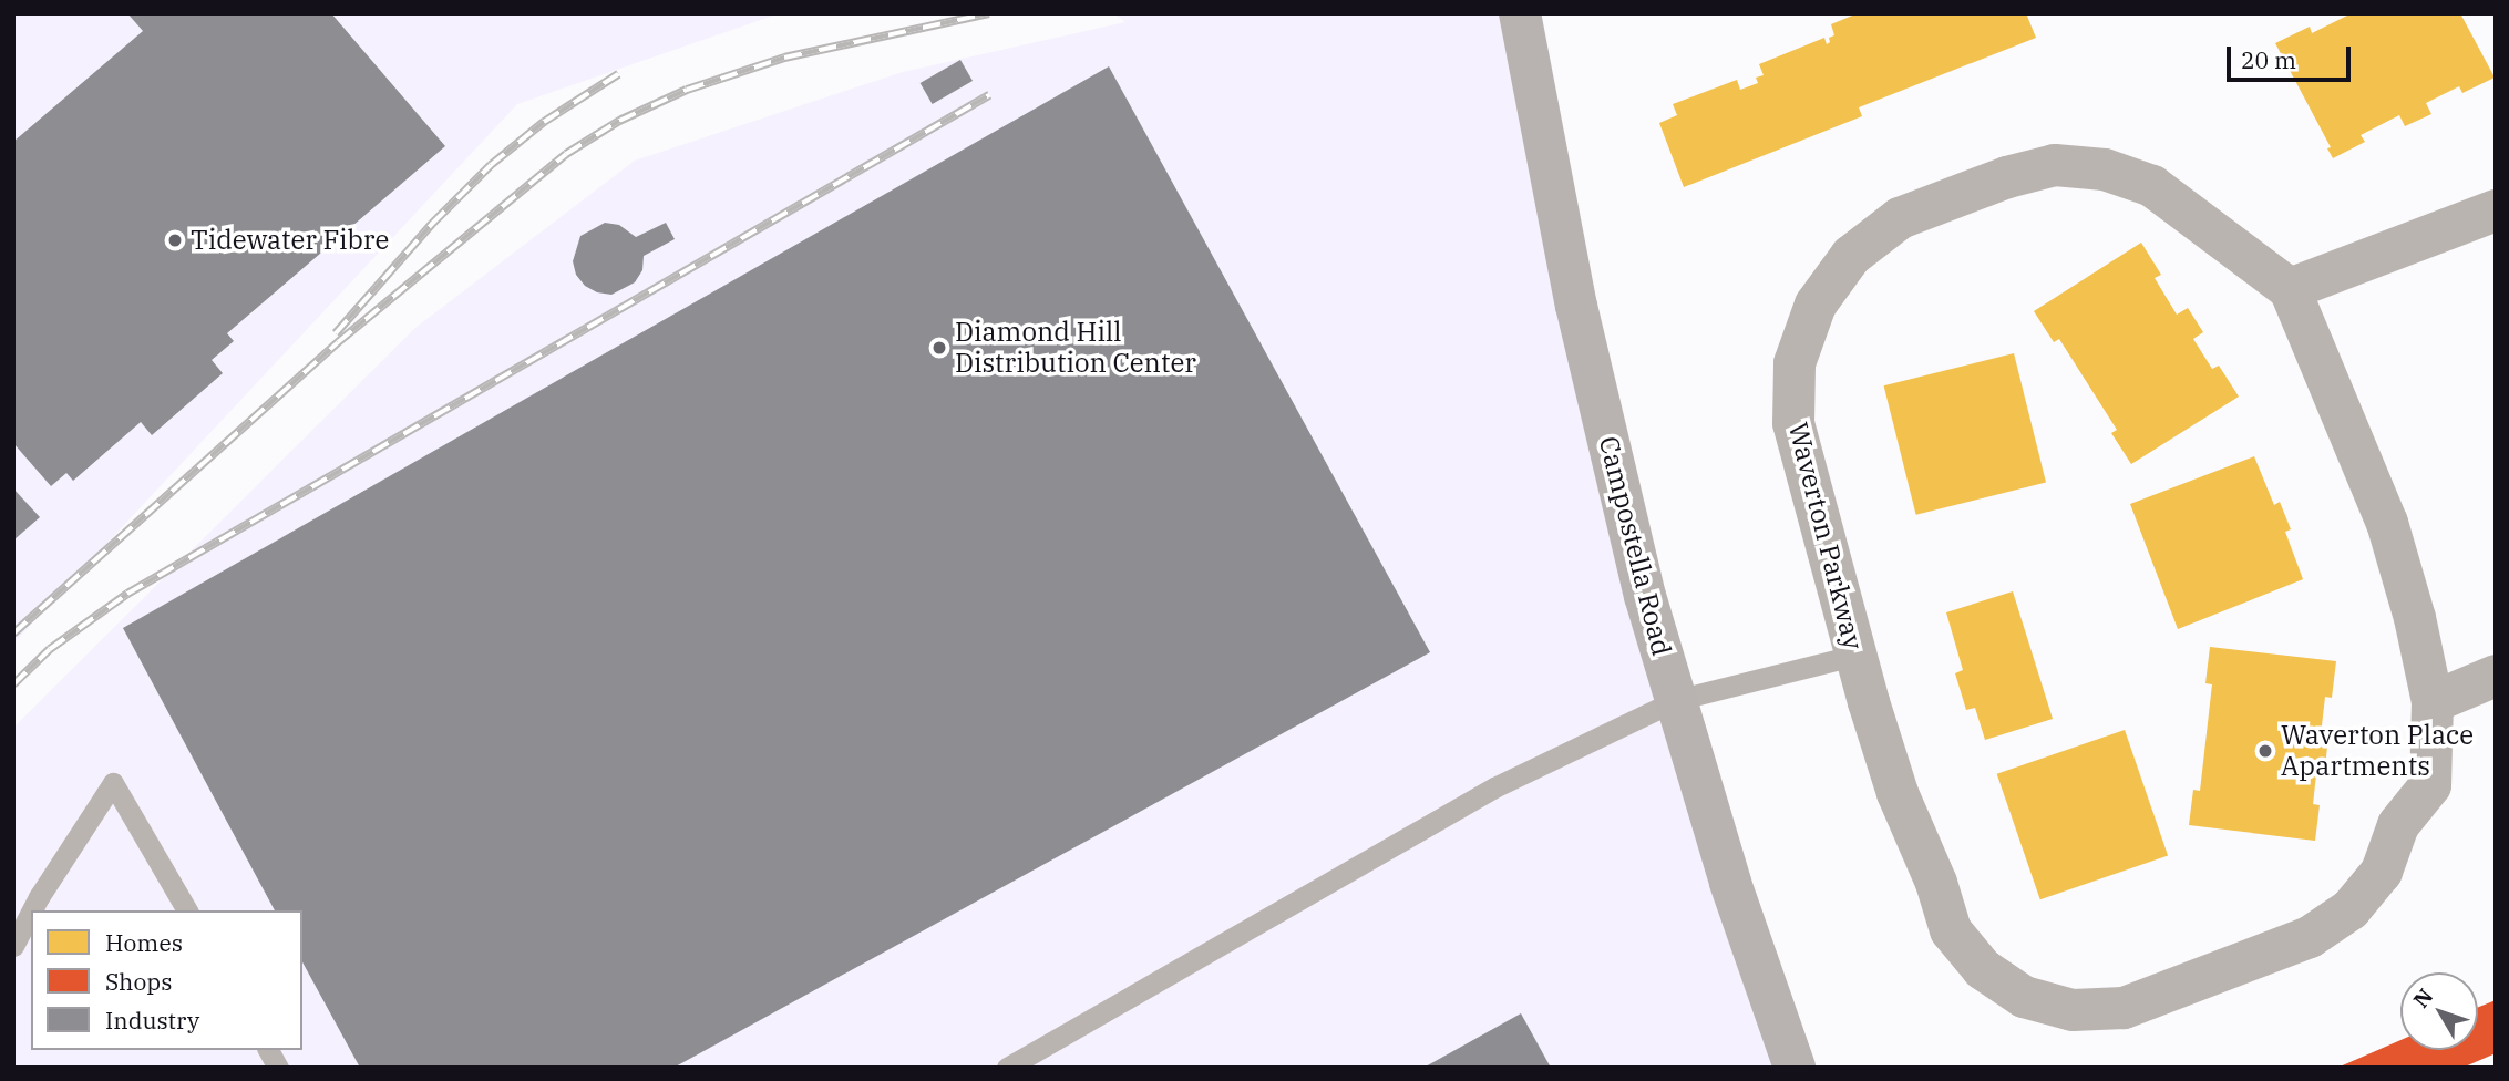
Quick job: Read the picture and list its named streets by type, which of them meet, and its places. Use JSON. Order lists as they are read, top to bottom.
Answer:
{
  "streets": {
    "main road": ["Campostella Road"],
    "street": ["Waverton Parkway"]
  },
  "places": ["Tidewater Fibre", "Diamond Hill Distribution Center", "Waverton Place Apartments"],
  "legend": ["Homes", "Shops", "Industry"],
  "scale_bar": "20 m",
  "north": "top left"
}
